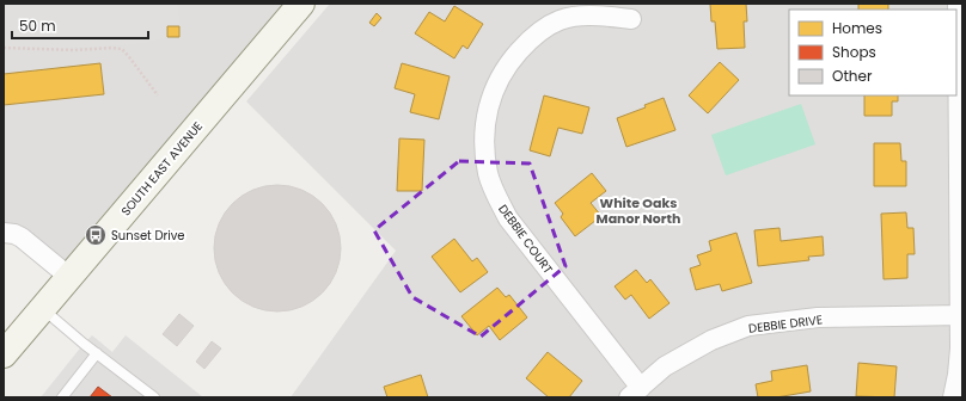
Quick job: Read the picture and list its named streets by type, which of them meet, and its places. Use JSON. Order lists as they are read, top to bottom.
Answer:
{
  "streets": {
    "main road": ["SOUTH EAST AVENUE"],
    "street": ["DEBBIE COURT", "DEBBIE DRIVE"]
  },
  "crossings": [
    ["DEBBIE COURT", "DEBBIE DRIVE"]
  ],
  "districts": ["White Oaks Manor North"],
  "places": {
    "bus stop": ["Sunset Drive"]
  },
  "legend": ["Homes", "Shops", "Other"],
  "scale_bar": "50 m"
}
